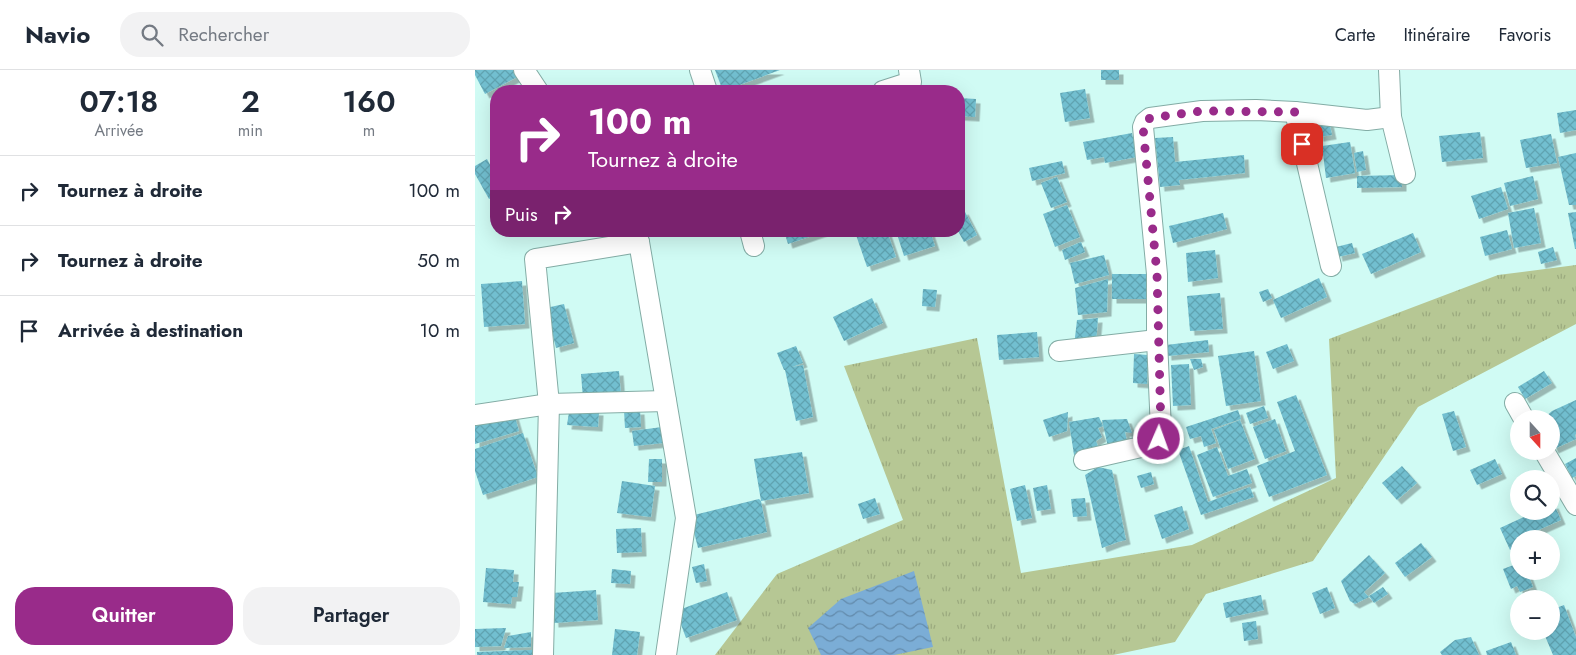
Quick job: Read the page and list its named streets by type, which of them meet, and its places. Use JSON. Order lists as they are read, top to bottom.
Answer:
{
  "north": "bottom",
  "page": {
    "header": "Navio",
    "search": "Rechercher",
    "nav": ["Carte", "Itinéraire", "Favoris"],
    "eta": [
      "07:18",
      "Arrivée",
      "2",
      "min",
      "160",
      "m"
    ],
    "turn": ["100 m", "Tournez à droite"],
    "list": [
      {
        "name": "Tournez à droite",
        "value": "100 m"
      },
      {
        "name": "Tournez à droite",
        "value": "50 m"
      },
      {
        "name": "Arrivée à destination",
        "value": "10 m"
      }
    ],
    "then": "Puis",
    "map_buttons": ["+", "−"],
    "buttons": ["Quitter", "Partager"]
  }
}
